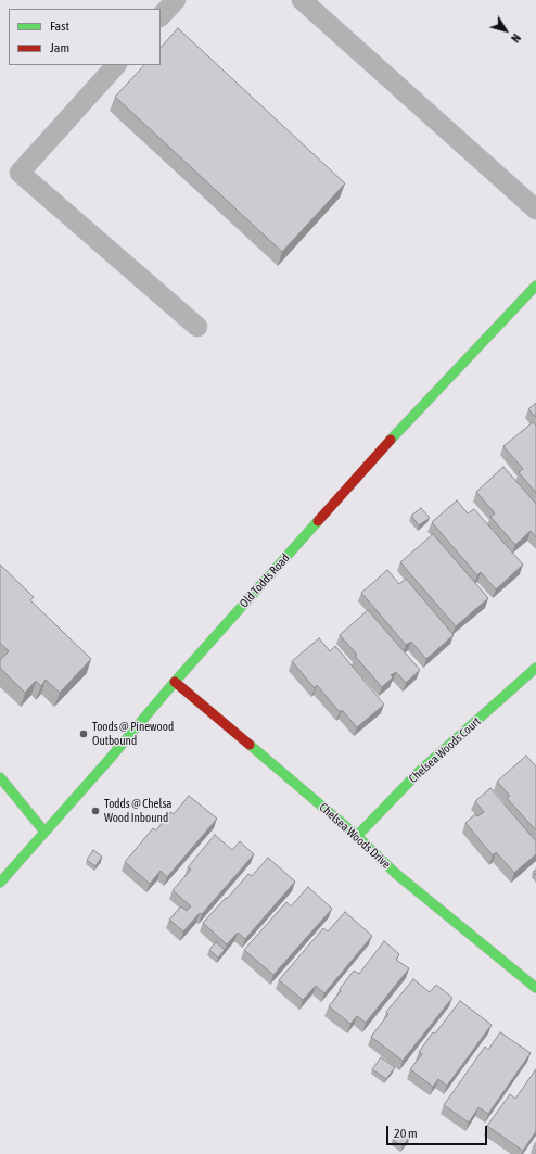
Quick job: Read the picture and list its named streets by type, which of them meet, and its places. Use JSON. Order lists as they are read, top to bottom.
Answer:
{
  "streets": {
    "main road": ["Old Todds Road", "Chelsea Woods Court", "Chelsea Woods Drive"]
  },
  "crossings": [
    ["Old Todds Road", "Chelsea Woods Drive"],
    ["Chelsea Woods Court", "Chelsea Woods Drive"]
  ],
  "places": ["Toods @ Pinewood Outbound", "Todds @ Chelsa Wood Inbound"],
  "legend": ["Fast", "Jam"],
  "scale_bar": "20 m",
  "north": "bottom right"
}
